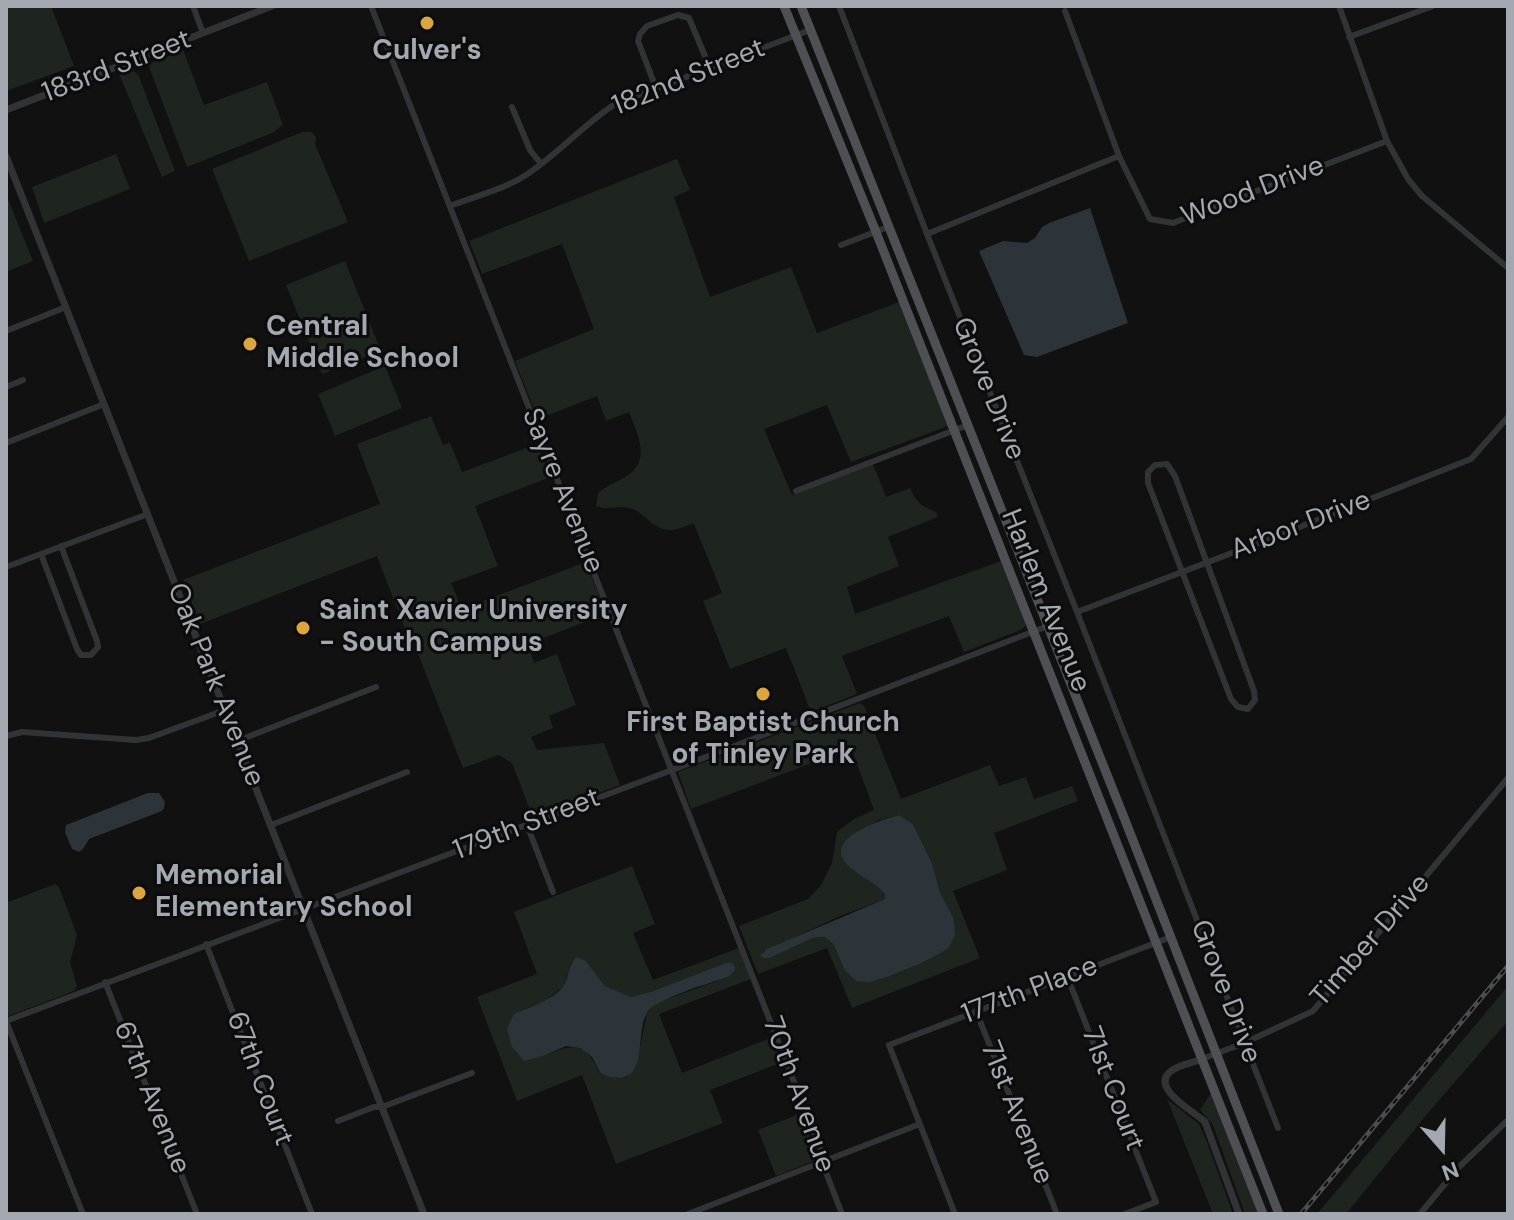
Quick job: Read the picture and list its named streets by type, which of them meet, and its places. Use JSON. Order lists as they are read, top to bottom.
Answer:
{
  "streets": {
    "main road": ["Harlem Avenue"],
    "street": [
      "183rd Street",
      "182nd Street",
      "Wood Drive",
      "Grove Drive",
      "Sayre Avenue",
      "Arbor Drive",
      "Oak Park Avenue",
      "179th Street",
      "Timber Drive",
      "177th Place",
      "67th Court",
      "71st Court",
      "70th Avenue",
      "67th Avenue",
      "71st Avenue"
    ]
  },
  "crossings": [
    ["182nd Street", "Sayre Avenue"],
    ["182nd Street", "Harlem Avenue"],
    ["Grove Drive", "Arbor Drive"],
    ["Grove Drive", "Timber Drive"],
    ["Sayre Avenue", "179th Street"],
    ["Sayre Avenue", "70th Avenue"],
    ["Harlem Avenue", "179th Street"],
    ["Harlem Avenue", "Timber Drive"],
    ["Harlem Avenue", "177th Place"],
    ["Oak Park Avenue", "179th Street"],
    ["179th Street", "67th Court"],
    ["179th Street", "67th Avenue"],
    ["177th Place", "71st Court"],
    ["177th Place", "71st Avenue"]
  ],
  "places": [
    "Culver's",
    "Central Middle School",
    "Saint Xavier University - South Campus",
    "First Baptist Church of Tinley Park",
    "Memorial Elementary School"
  ],
  "north": "bottom"
}
